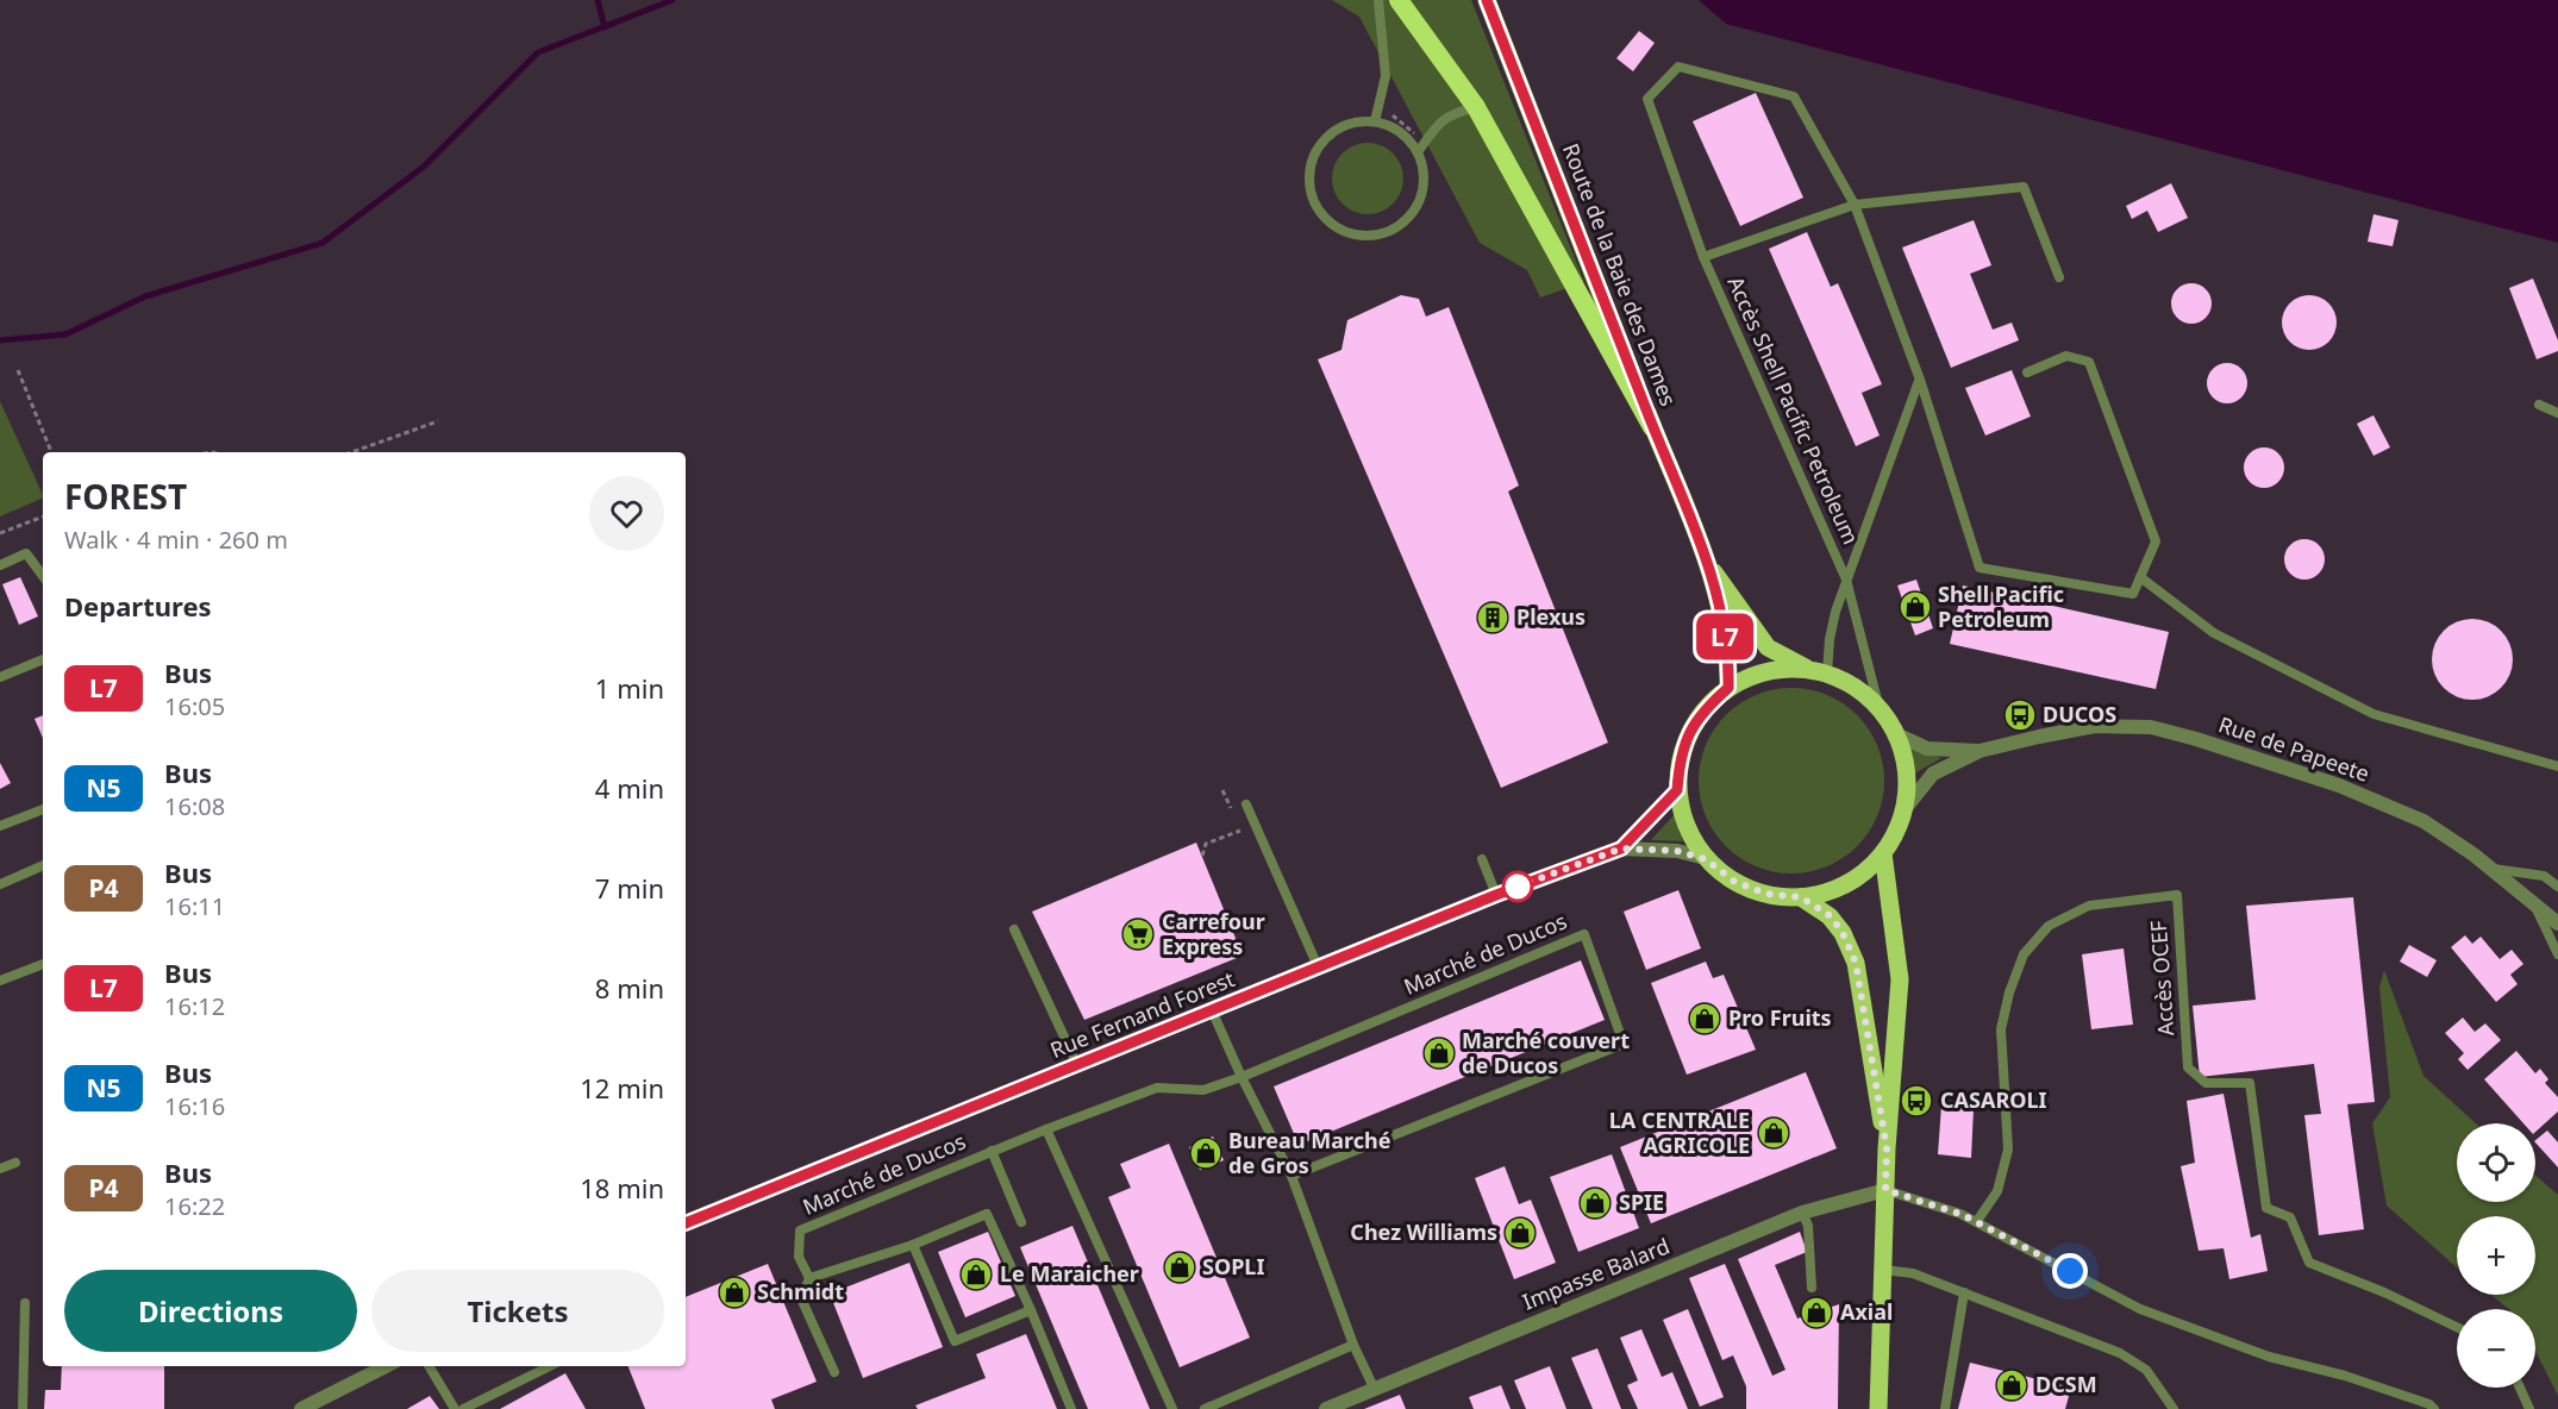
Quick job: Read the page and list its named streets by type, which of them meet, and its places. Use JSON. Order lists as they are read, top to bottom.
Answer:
{
  "streets": {
    "main road": ["Route de la Baie des Dames"],
    "street": ["Rue de Papeete", "Rue Fernand Forest", "Impasse Balard"],
    "lane": ["Accès Shell Pacific Petroleum", "Marché de Ducos", "Accès OCEF"]
  },
  "crossings": [
    ["Route de la Baie des Dames", "Accès Shell Pacific Petroleum"],
    ["Route de la Baie des Dames", "Rue de Papeete"],
    ["Route de la Baie des Dames", "Rue Fernand Forest"],
    ["Accès Shell Pacific Petroleum", "Rue de Papeete"],
    ["Accès Shell Pacific Petroleum", "Rue Fernand Forest"],
    ["Rue de Papeete", "Rue Fernand Forest"]
  ],
  "places": {
    "shop": [
      "Shell Pacific Petroleum",
      "Pro Fruits",
      "Marché couvert de Ducos",
      "LA CENTRALE AGRICOLE",
      "Bureau Marché de Gros",
      "SPIE",
      "Chez Williams",
      "SOPLI",
      "Le Maraicher",
      "Schmidt",
      "Axial",
      "DCSM"
    ],
    "building": ["Plexus"],
    "bus stop": ["DUCOS", "CASAROLI"],
    "supermarket": ["Carrefour Express"]
  },
  "lines": ["bus line L7"],
  "page": {
    "on_map": "L7",
    "heading": [
      ["FOREST", "Walk · 4 min · 260 m"],
      "Departures"
    ],
    "list": [
      {
        "mark": "L7",
        "name": "Bus",
        "note": "16:05",
        "value": "1 min"
      },
      {
        "mark": "N5",
        "name": "Bus",
        "note": "16:08",
        "value": "4 min"
      },
      {
        "mark": "P4",
        "name": "Bus",
        "note": "16:11",
        "value": "7 min"
      },
      {
        "mark": "L7",
        "name": "Bus",
        "note": "16:12",
        "value": "8 min"
      },
      {
        "mark": "N5",
        "name": "Bus",
        "note": "16:16",
        "value": "12 min"
      },
      {
        "mark": "P4",
        "name": "Bus",
        "note": "16:22",
        "value": "18 min"
      }
    ],
    "map_buttons": ["+", "−"],
    "buttons": ["Directions", "Tickets"]
  }
}
